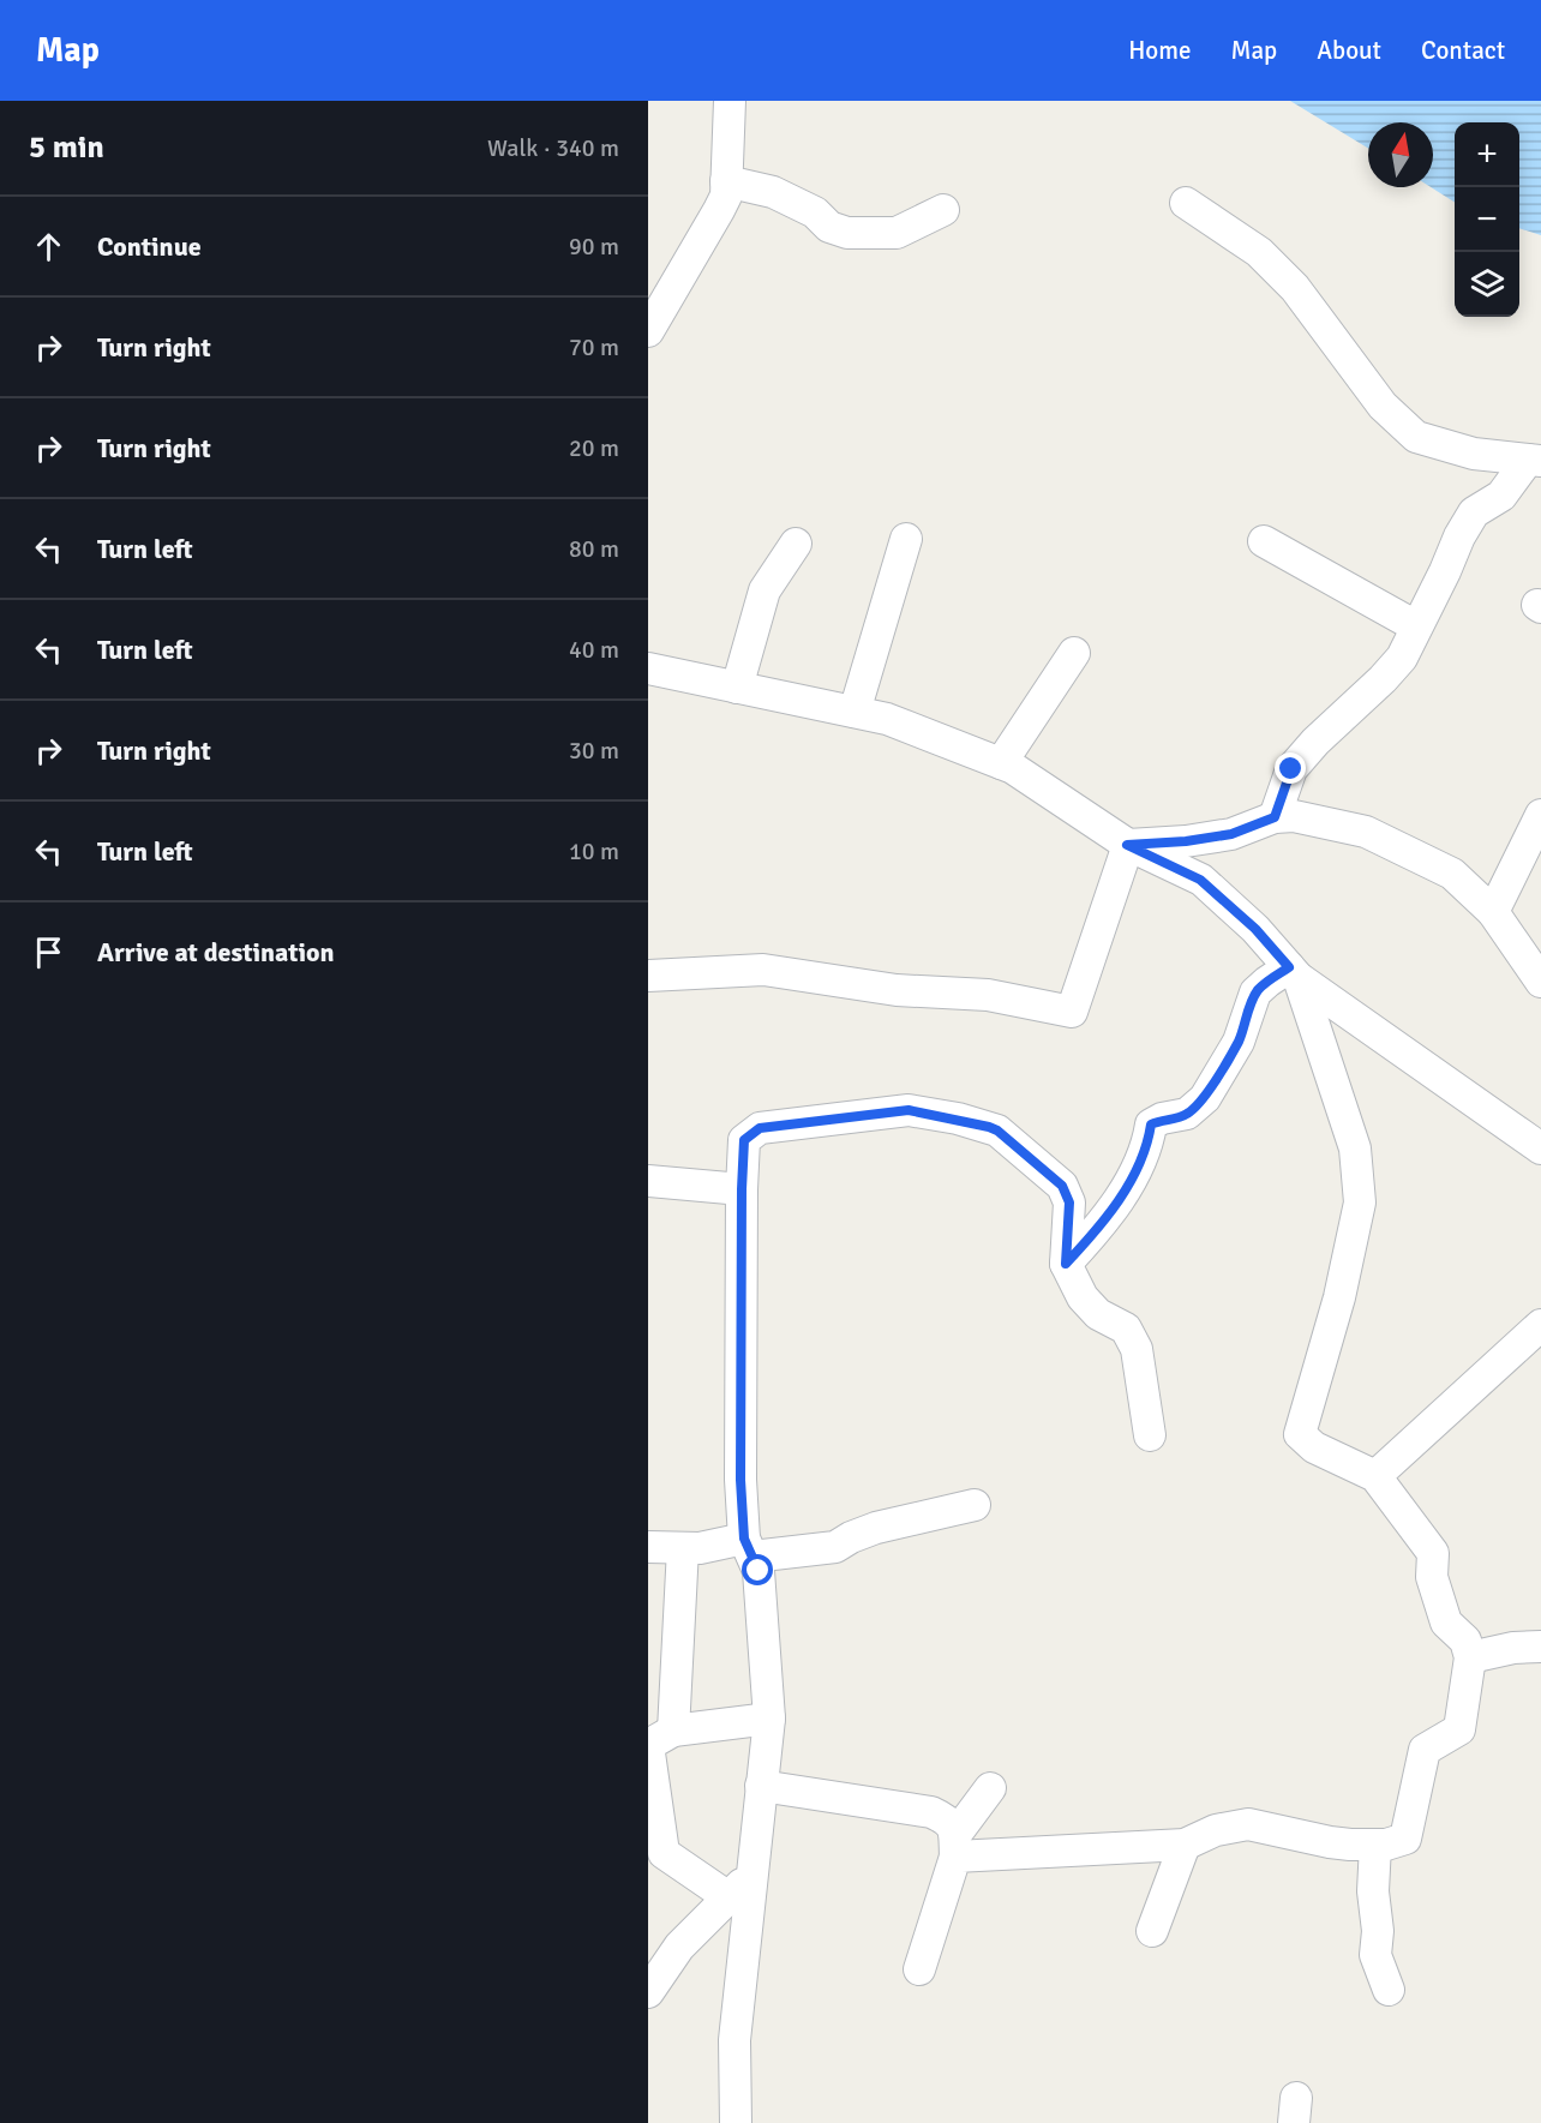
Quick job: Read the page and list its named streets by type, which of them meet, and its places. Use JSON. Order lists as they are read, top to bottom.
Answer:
{
  "north": "top",
  "page": {
    "header": "Map",
    "nav": [
      "Home",
      "Map",
      "About",
      "Contact"
    ],
    "heading": ["5 min", "Walk · 340 m"],
    "map_buttons": ["+", "−"],
    "list": [
      ["Continue", "90 m"],
      ["Turn right", "70 m"],
      ["Turn right", "20 m"],
      ["Turn left", "80 m"],
      ["Turn left", "40 m"],
      ["Turn right", "30 m"],
      ["Turn left", "10 m"],
      "Arrive at destination"
    ]
  }
}
